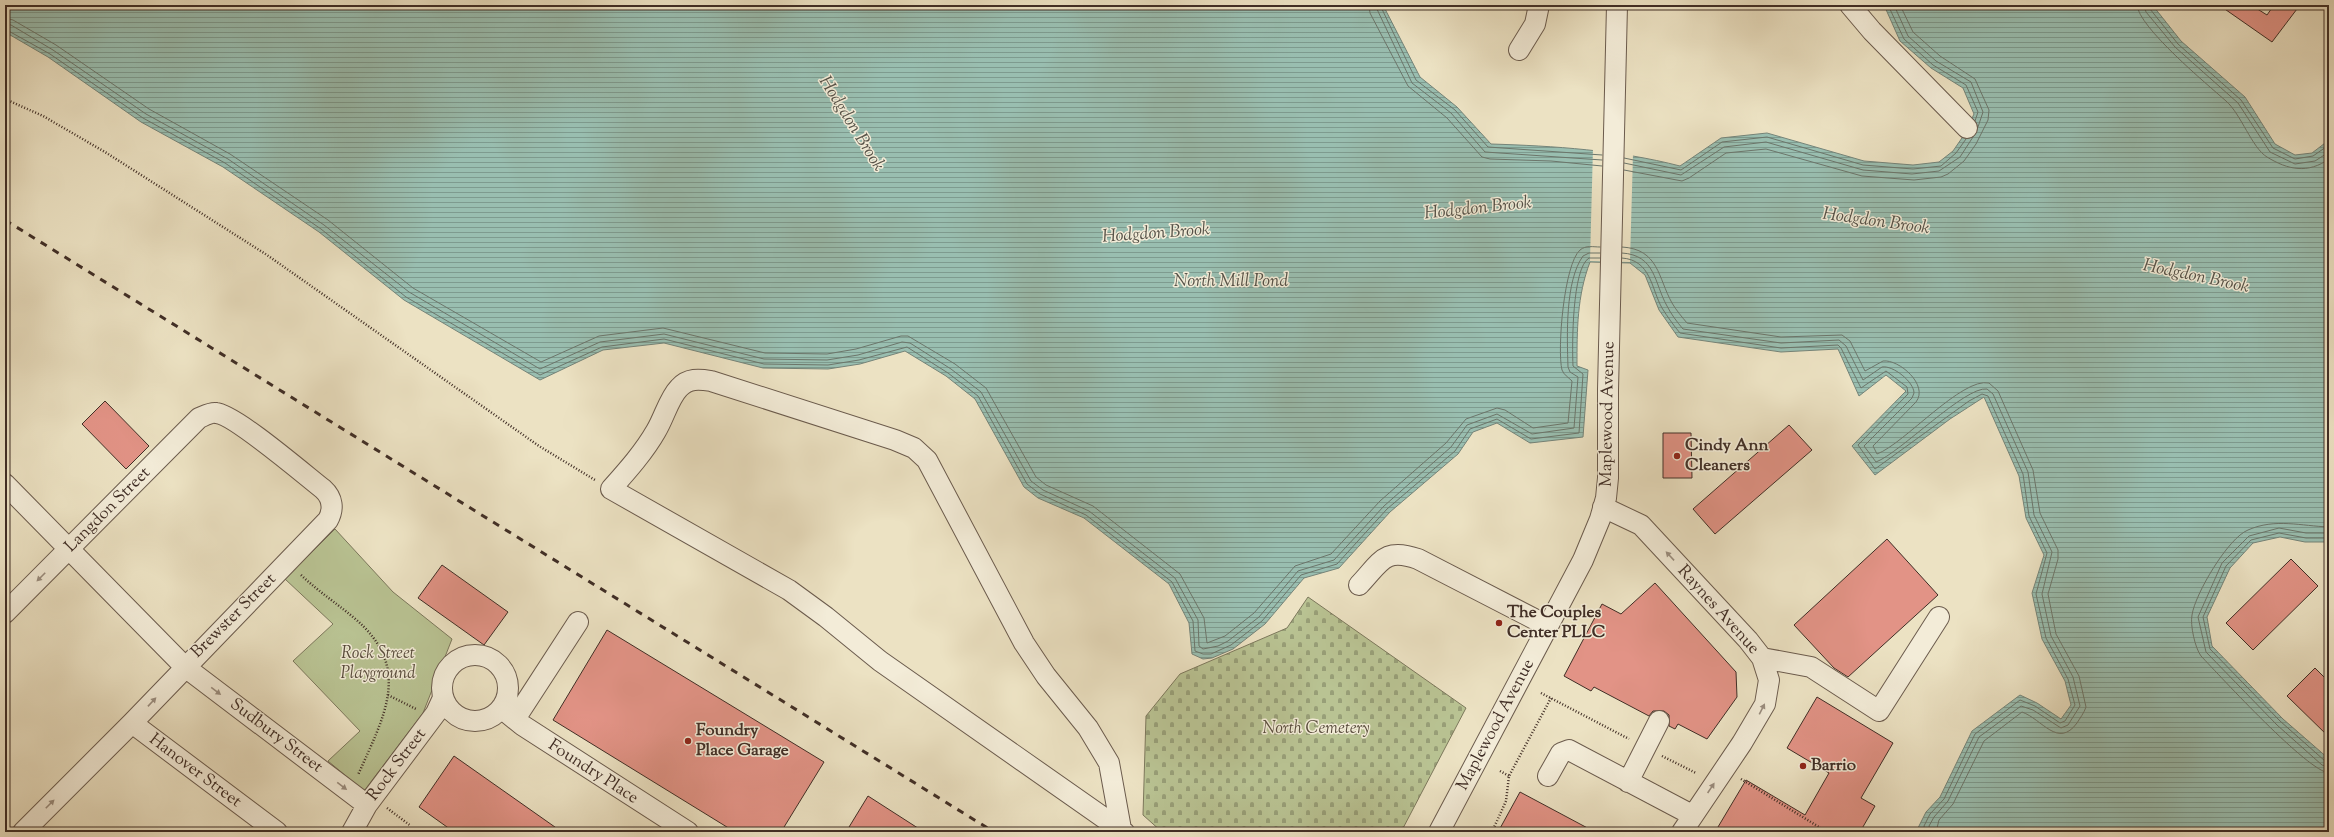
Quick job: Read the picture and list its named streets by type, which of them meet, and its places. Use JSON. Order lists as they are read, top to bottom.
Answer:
{
  "streets": {
    "street": [
      "Maplewood Avenue",
      "Langdon Street",
      "Raynes Avenue",
      "Brewster Street",
      "Sudbury Street",
      "Rock Street",
      "Hanover Street",
      "Foundry Place"
    ]
  },
  "crossings": [
    ["Maplewood Avenue", "Raynes Avenue"],
    ["Langdon Street", "Brewster Street"],
    ["Langdon Street", "Sudbury Street"],
    ["Brewster Street", "Sudbury Street"],
    ["Brewster Street", "Hanover Street"],
    ["Sudbury Street", "Rock Street"],
    ["Rock Street", "Foundry Place"]
  ],
  "one_way": ["Brewster Street", "Sudbury Street"],
  "water": ["Hodgdon Brook", "North Mill Pond"],
  "parks": ["Rock Street Playground", "North Cemetery"],
  "places": [
    "Cindy Ann Cleaners",
    "The Couples Center PLLC",
    "Foundry Place Garage",
    "Barrio"
  ]
}
